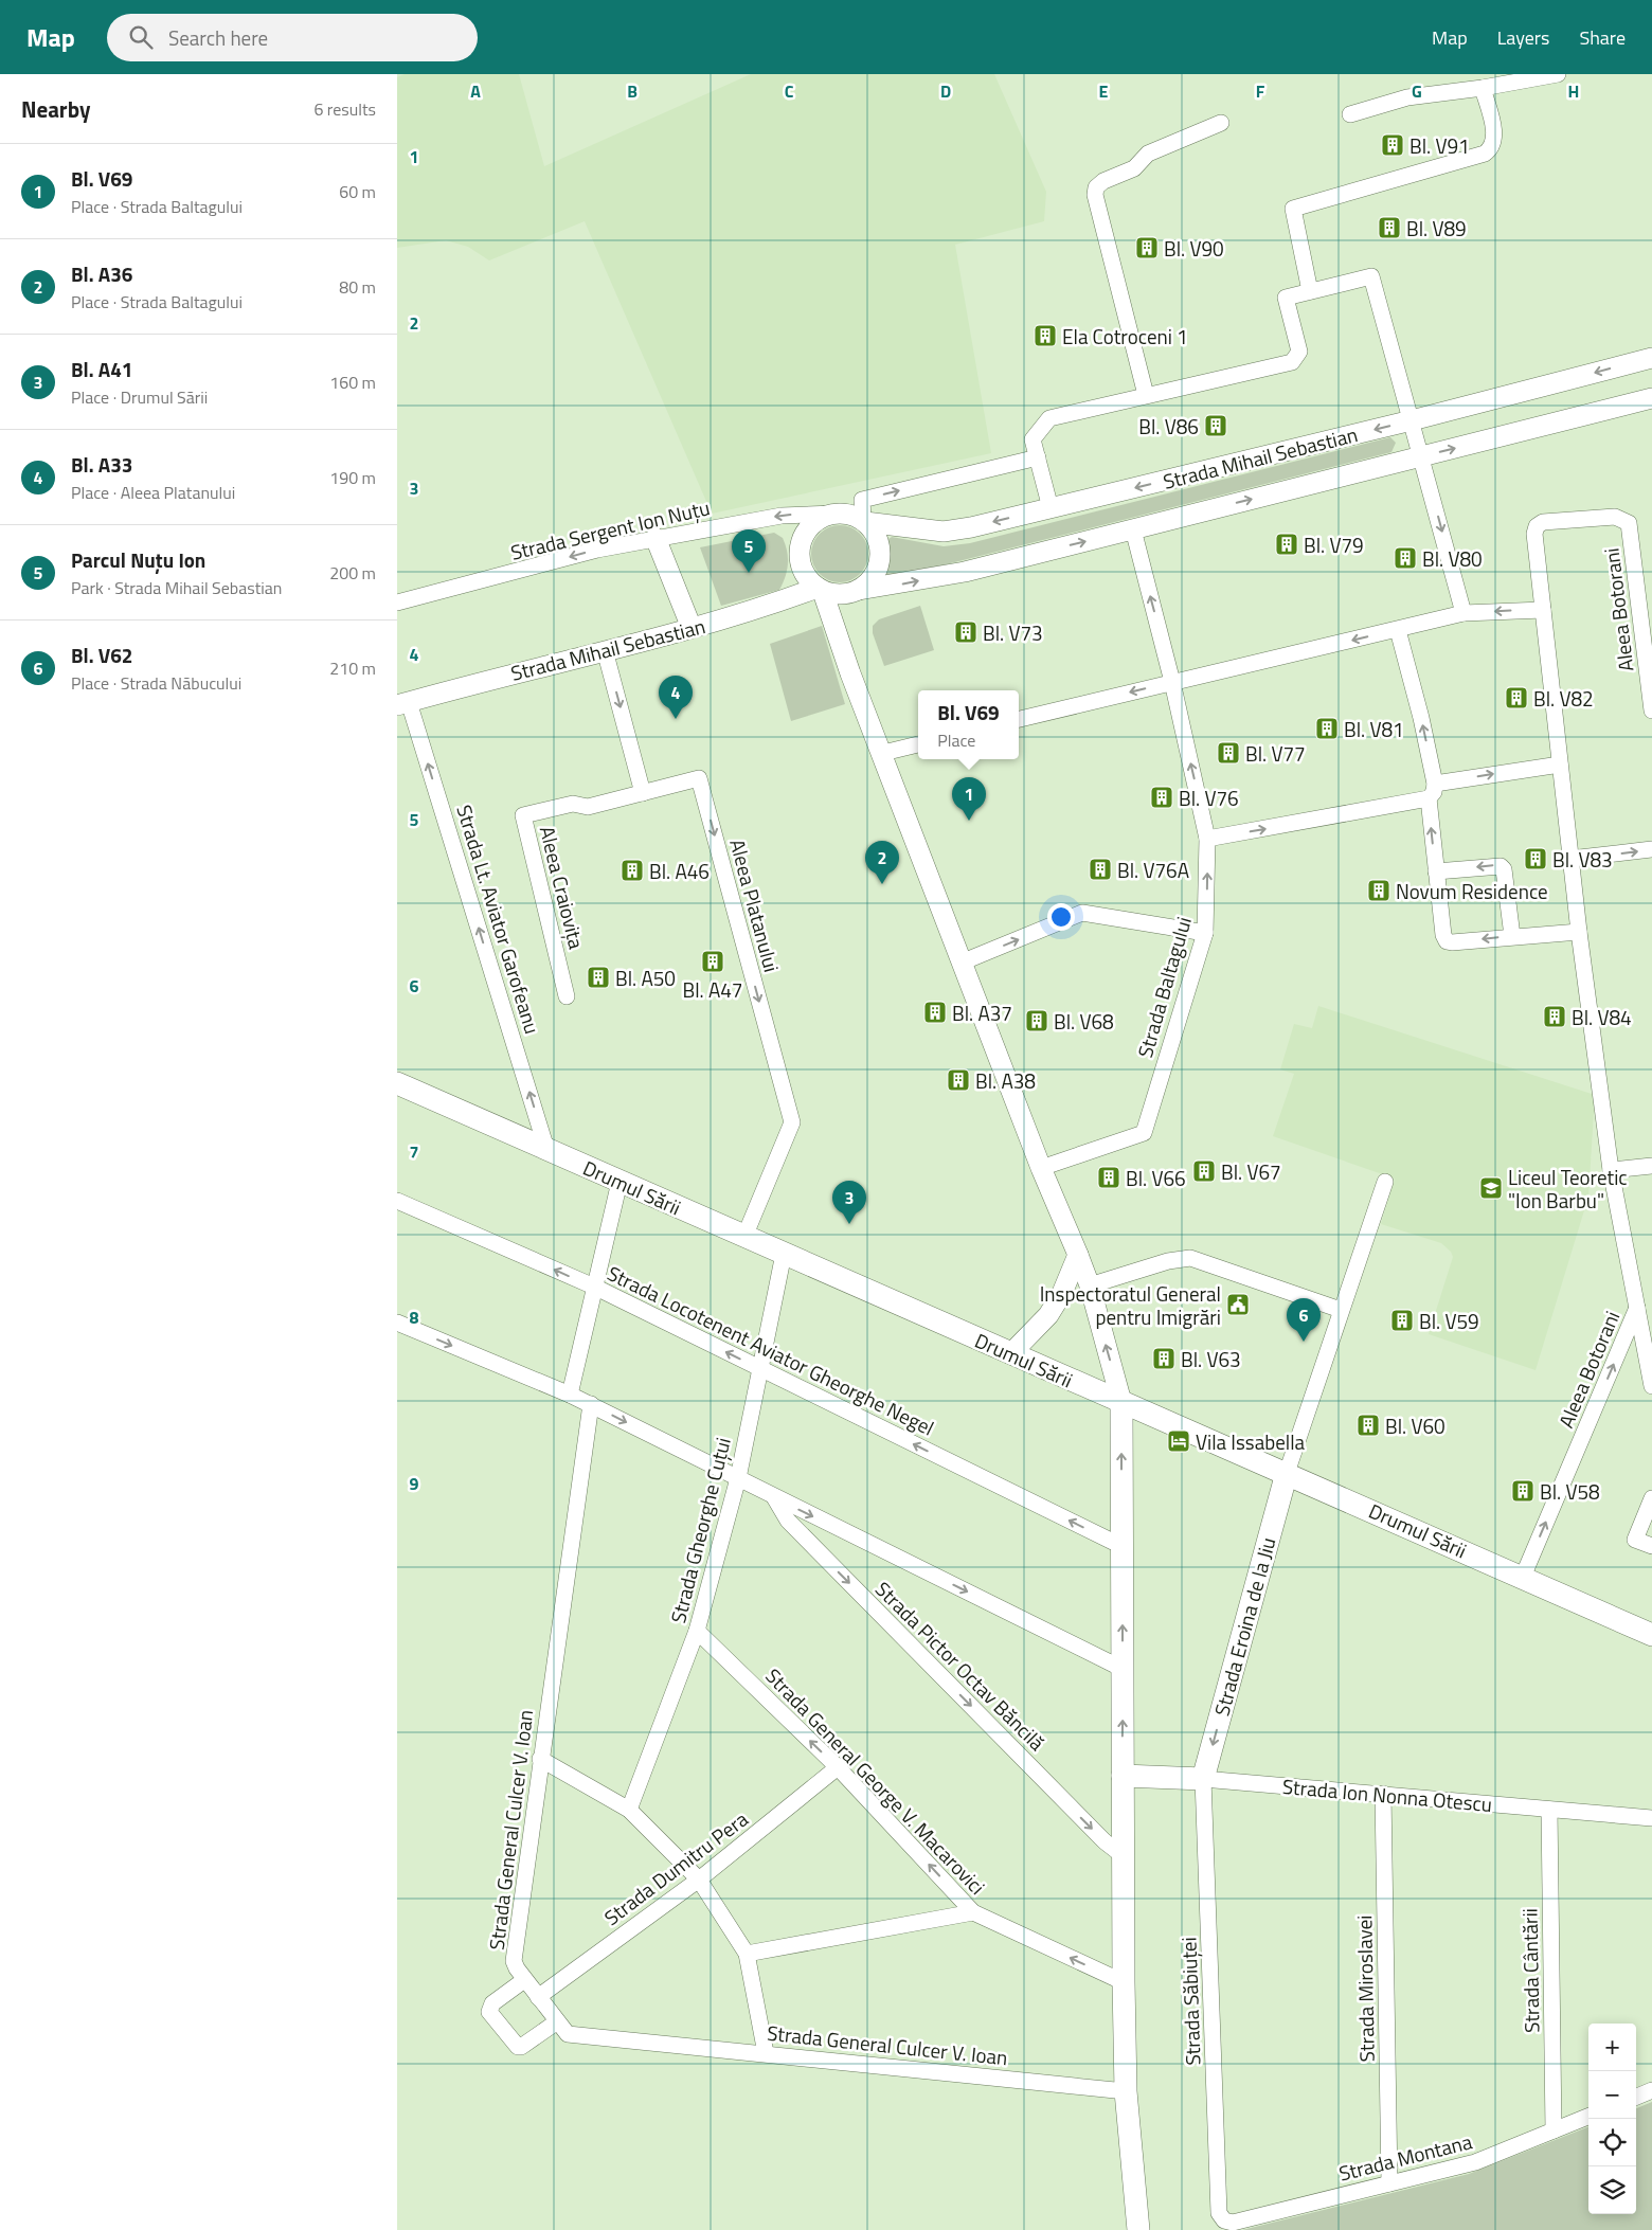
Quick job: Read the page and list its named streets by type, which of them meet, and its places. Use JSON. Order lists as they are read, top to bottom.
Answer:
{
  "streets": {
    "main road": ["Drumul Sării", "Strada Eroina de la Jiu", "Strada Ion Nonna Otescu"],
    "street": [
      "Strada Mihail Sebastian",
      "Strada Sergent Ion Nuțu",
      "Aleea Botorani",
      "Aleea Craiovița",
      "Aleea Platanului",
      "Strada Lt. Aviator Garofeanu",
      "Strada Baltagului",
      "Strada Locotenent Aviator Gheorghe Negel",
      "Strada Gheorghe Cuțui",
      "Strada Pictor Octav Băncilă",
      "Strada General George V. Macarovici",
      "Strada General Culcer V. Ioan",
      "Strada Dumitru Pera",
      "Strada Cântării",
      "Strada Miroslavei",
      "Strada Săbiuței",
      "Strada Montana"
    ]
  },
  "crossings": [
    ["Strada Mihail Sebastian", "Strada Sergent Ion Nuțu"],
    ["Strada Mihail Sebastian", "Strada Lt. Aviator Garofeanu"],
    ["Strada Mihail Sebastian", "Strada Baltagului"],
    ["Aleea Botorani", "Drumul Sării"],
    ["Aleea Craiovița", "Aleea Platanului"],
    ["Aleea Platanului", "Drumul Sării"],
    ["Strada Lt. Aviator Garofeanu", "Drumul Sării"],
    ["Drumul Sării", "Strada Gheorghe Cuțui"],
    ["Drumul Sării", "Strada Eroina de la Jiu"],
    ["Strada Locotenent Aviator Gheorghe Negel", "Strada Gheorghe Cuțui"],
    ["Strada Gheorghe Cuțui", "Strada General George V. Macarovici"],
    ["Strada Eroina de la Jiu", "Strada Ion Nonna Otescu"],
    ["Strada Eroina de la Jiu", "Strada Săbiuței"],
    ["Strada General George V. Macarovici", "Strada Dumitru Pera"],
    ["Strada Ion Nonna Otescu", "Strada Cântării"],
    ["Strada Ion Nonna Otescu", "Strada Miroslavei"],
    ["Strada Ion Nonna Otescu", "Strada Săbiuței"],
    ["Strada General Culcer V. Ioan", "Strada Dumitru Pera"],
    ["Strada Cântării", "Strada Montana"],
    ["Strada Miroslavei", "Strada Montana"],
    ["Strada Săbiuței", "Strada Montana"]
  ],
  "one_way": [
    "Strada Sergent Ion Nuțu",
    "Aleea Platanului",
    "Strada Lt. Aviator Garofeanu",
    "Strada Baltagului",
    "Strada General George V. Macarovici"
  ],
  "places": {
    "building": [
      "Bl. V91",
      "Bl. V89",
      "Bl. V90",
      "Ela Cotroceni 1",
      "Bl. V86",
      "Bl. V79",
      "Bl. V80",
      "Bl. V73",
      "Bl. V82",
      "Bl. V81",
      "Bl. V77",
      "Bl. V76",
      "Bl. V83",
      "Bl. V76A",
      "Bl. A46",
      "Novum Residence",
      "Bl. A47",
      "Bl. A50",
      "Bl. A37",
      "Bl. V84",
      "Bl. V68",
      "Bl. A38",
      "Bl. V67",
      "Bl. V66",
      "Bl. V59",
      "Bl. V63",
      "Bl. V60",
      "Bl. V58"
    ],
    "school or university": ["Liceul Teoretic \"Ion Barbu\""],
    "public building": ["Inspectoratul General pentru Imigrări"],
    "hotel": ["Vila Issabella"]
  },
  "page": {
    "header": "Map",
    "search": "Search here",
    "nav": ["Map", "Layers", "Share"],
    "heading": ["Nearby", "6 results"],
    "list": [
      {
        "mark": "1",
        "name": "Bl. V69",
        "note": "Place · Strada Baltagului",
        "value": "60 m"
      },
      {
        "mark": "2",
        "name": "Bl. A36",
        "note": "Place · Strada Baltagului",
        "value": "80 m"
      },
      {
        "mark": "3",
        "name": "Bl. A41",
        "note": "Place · Drumul Sării",
        "value": "160 m"
      },
      {
        "mark": "4",
        "name": "Bl. A33",
        "note": "Place · Aleea Platanului",
        "value": "190 m"
      },
      {
        "mark": "5",
        "name": "Parcul Nuțu Ion",
        "note": "Park · Strada Mihail Sebastian",
        "value": "200 m"
      },
      {
        "mark": "6",
        "name": "Bl. V62",
        "note": "Place · Strada Năbucului",
        "value": "210 m"
      }
    ],
    "pins": [
      "5",
      "4",
      "1",
      "2",
      "3",
      "6"
    ],
    "popup": ["Bl. V69", "Place"],
    "map_buttons": ["+", "−"]
  },
  "grid": {
    "columns": [
      "A",
      "B",
      "C",
      "D",
      "E",
      "F",
      "G",
      "H"
    ],
    "rows": [
      "1",
      "2",
      "3",
      "4",
      "5",
      "6",
      "7",
      "8",
      "9"
    ]
  }
}
